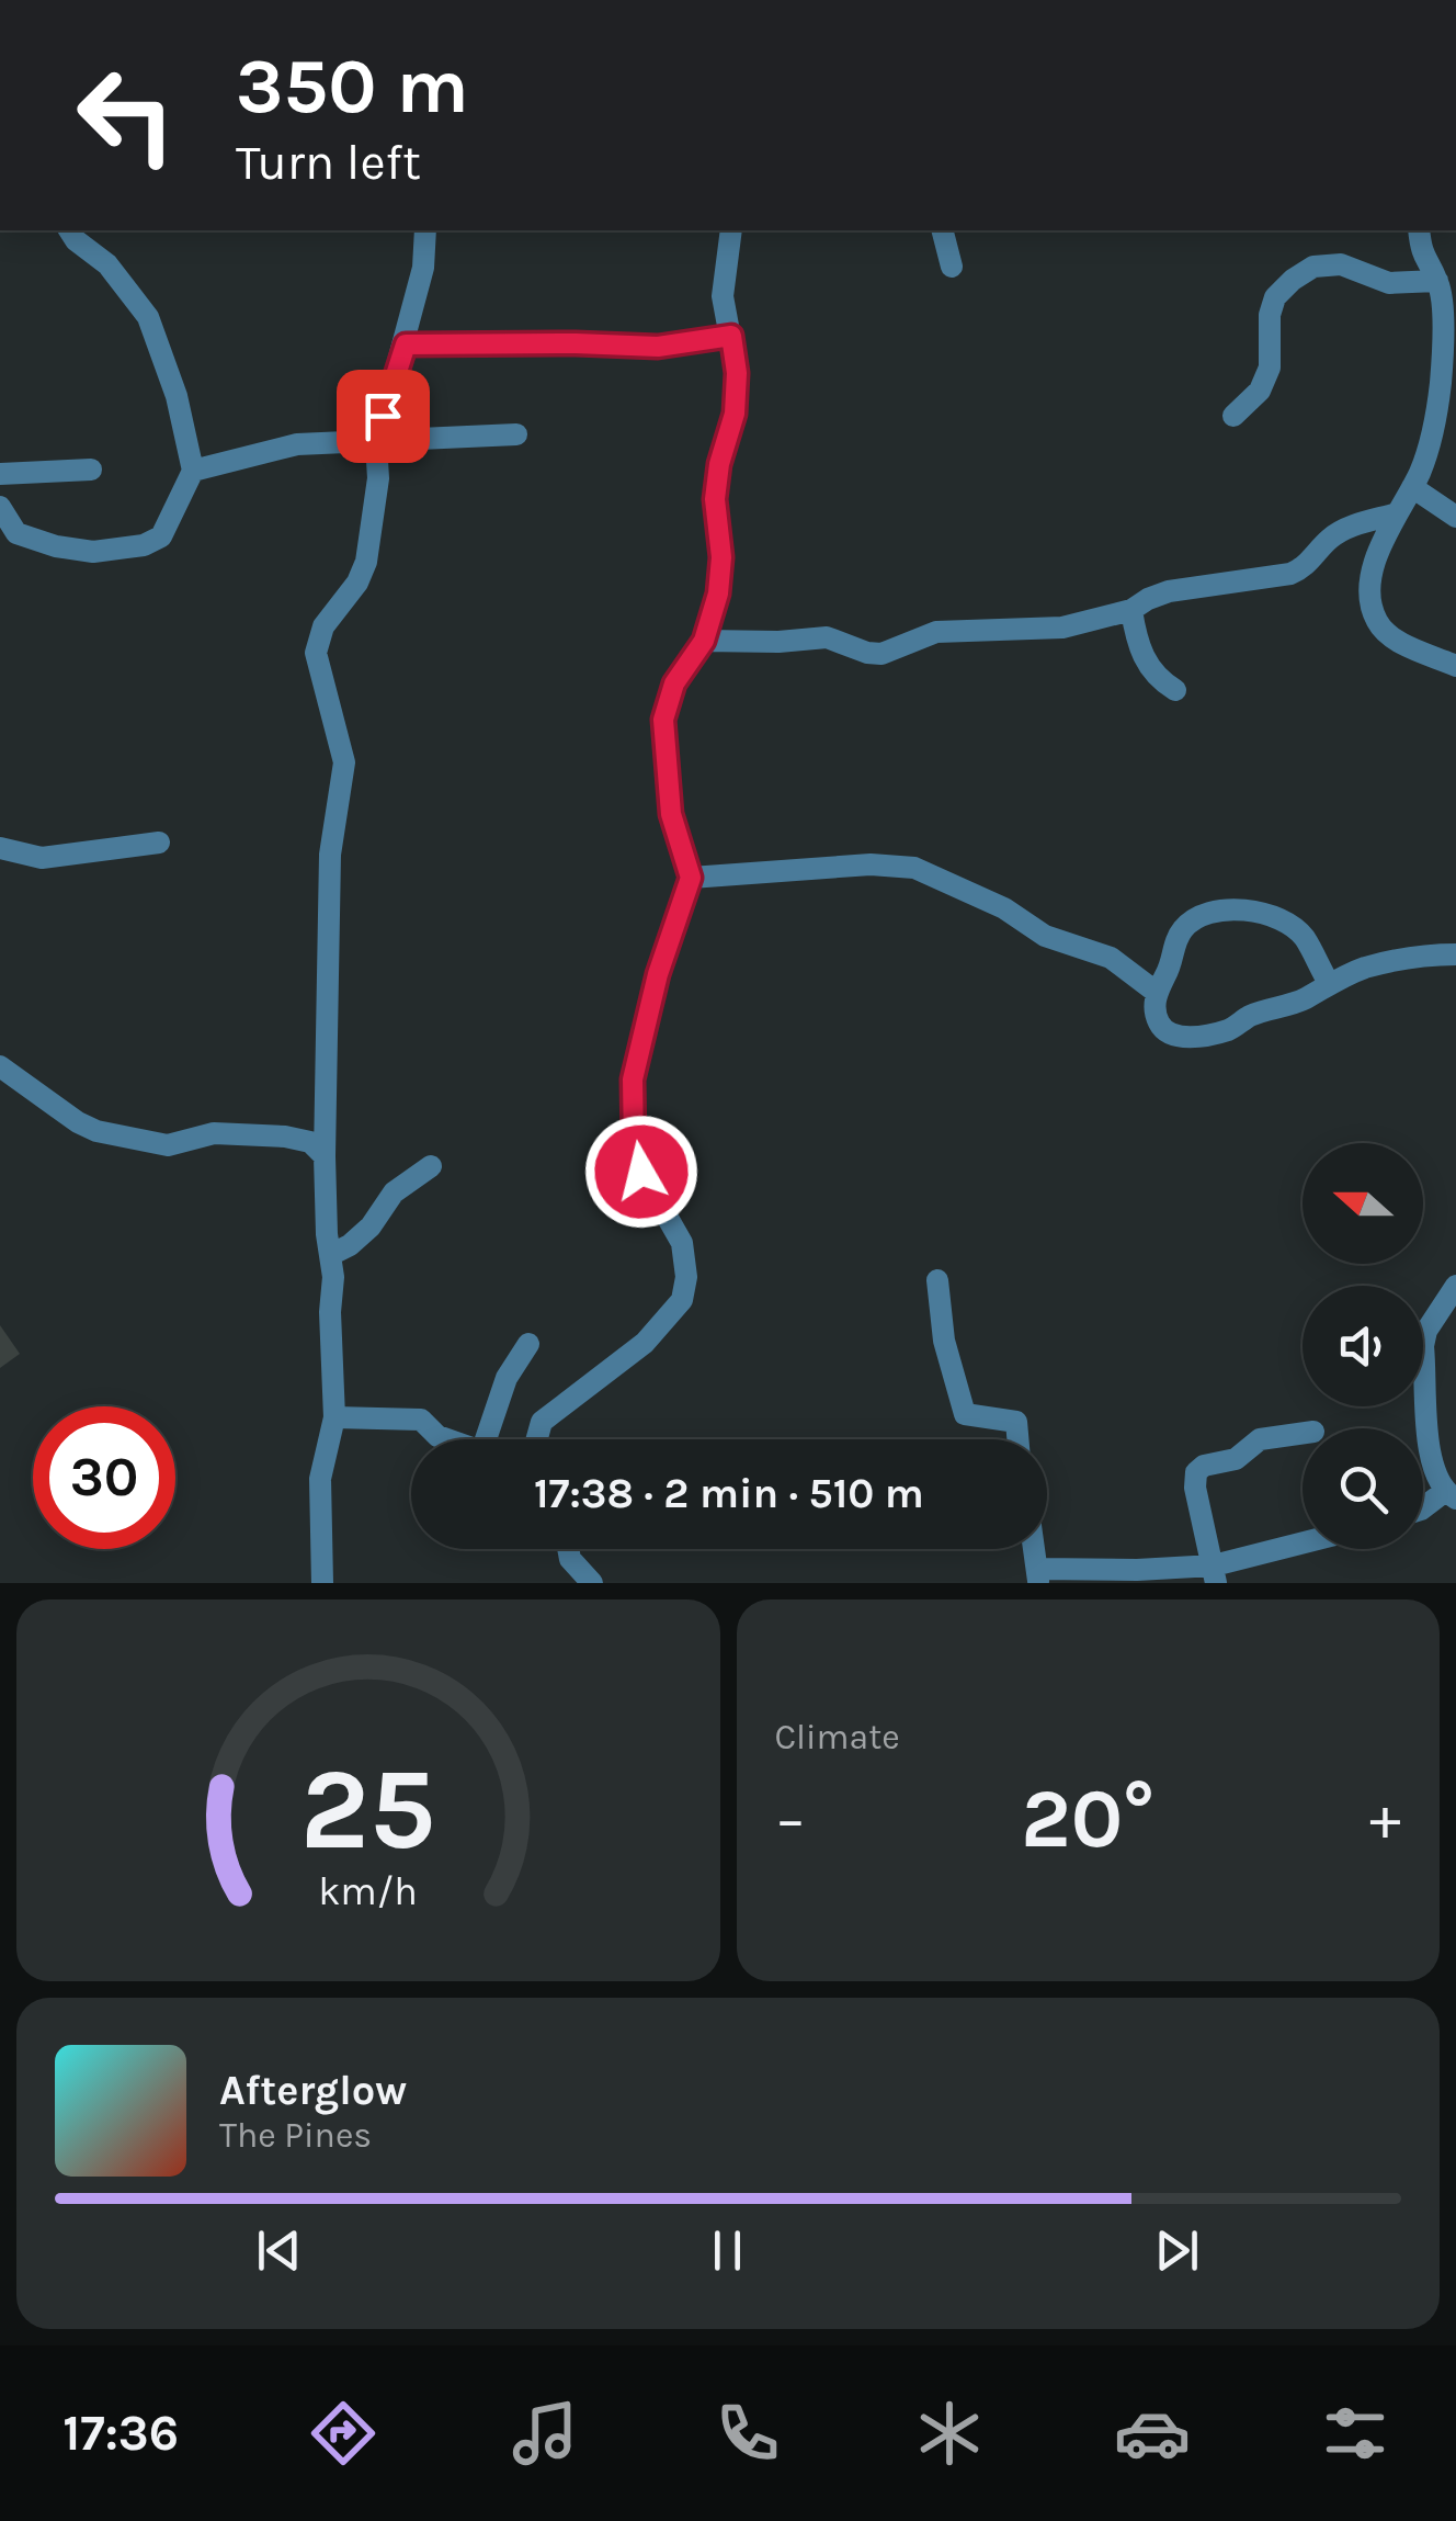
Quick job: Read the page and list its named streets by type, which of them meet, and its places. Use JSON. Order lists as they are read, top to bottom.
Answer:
{
  "north": "left",
  "page": {
    "turn": ["350 m", "Turn left"],
    "limit": "30",
    "trip": "17:38 · 2 min · 510 m",
    "tile": "Climate",
    "heat": ["−", "20°", "+"],
    "song": ["Afterglow", "The Pines"],
    "tabs": "17:36",
    "gauge": ["25", "km/h"]
  }
}
